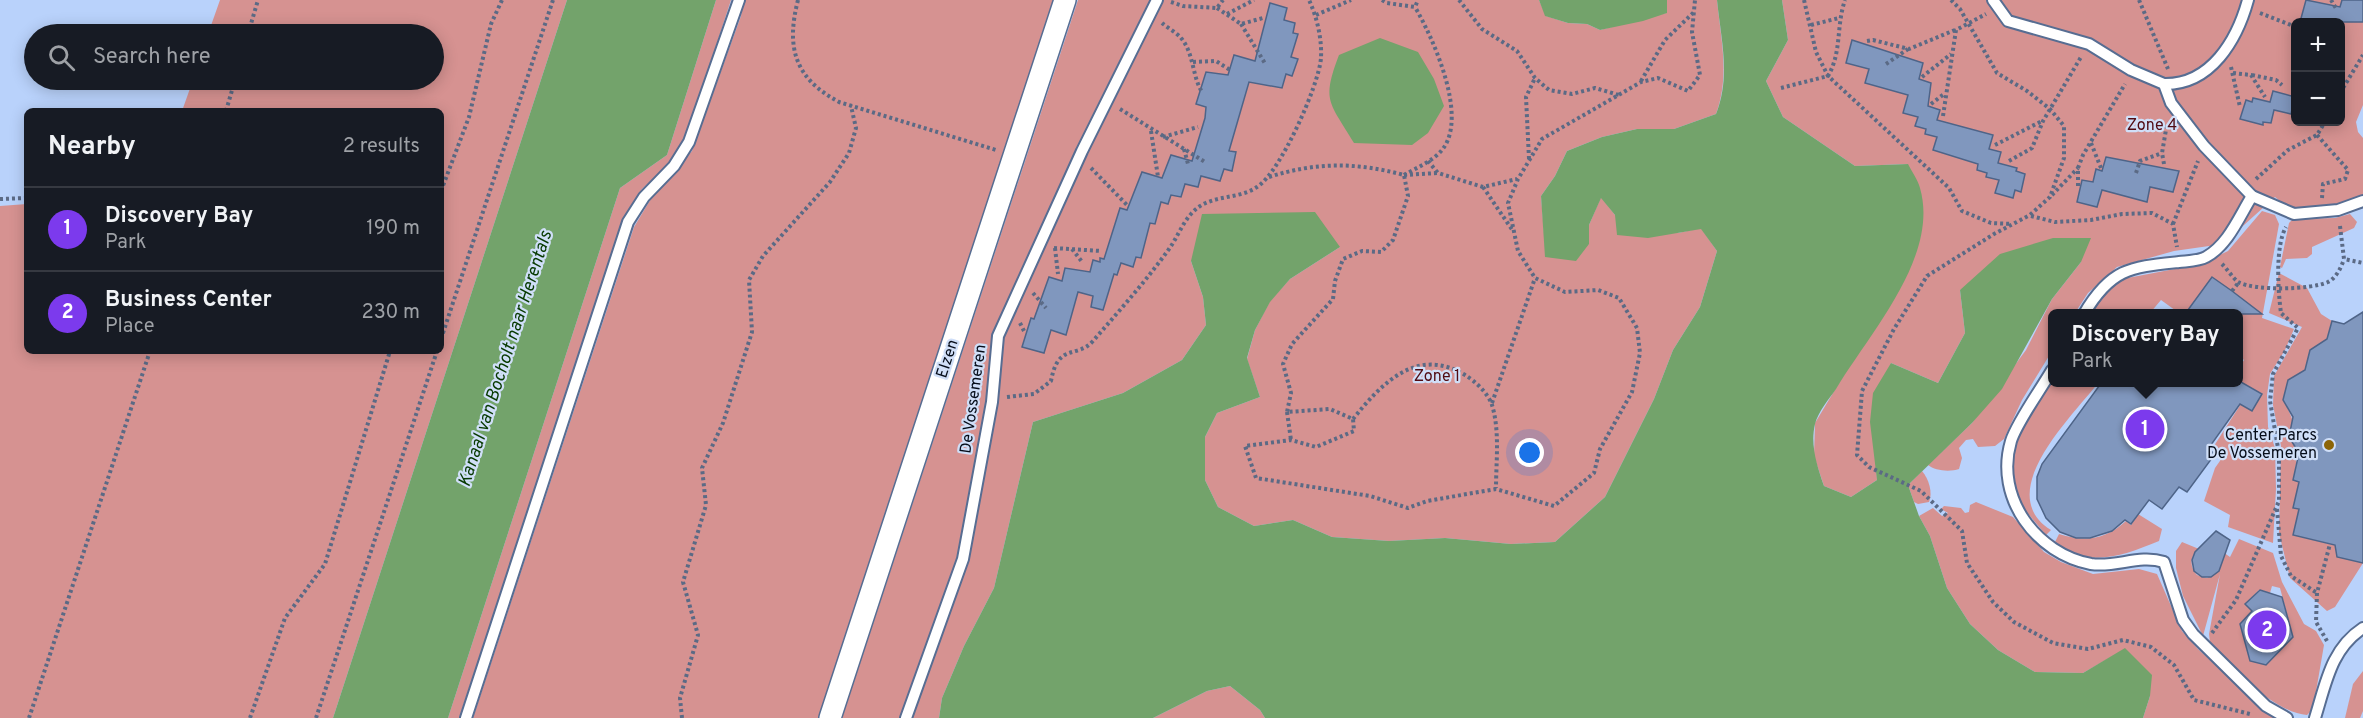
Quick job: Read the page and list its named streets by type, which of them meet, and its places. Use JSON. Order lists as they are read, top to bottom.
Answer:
{
  "streets": {
    "street": ["Elzen"],
    "lane": ["De Vossemeren"]
  },
  "water": ["Kanaal van Bocholt naar Herentals"],
  "parks": ["Zone 4", "Zone 1"],
  "places": ["Center Parcs De Vossemeren"],
  "page": {
    "map_buttons": ["+", "−"],
    "search": "Search here",
    "heading": ["Nearby", "2 results"],
    "list": [
      {
        "mark": "1",
        "name": "Discovery Bay",
        "note": "Park",
        "value": "190 m"
      },
      {
        "mark": "2",
        "name": "Business Center",
        "note": "Place",
        "value": "230 m"
      }
    ],
    "popup": ["Discovery Bay", "Park"],
    "pins": ["1", "2"]
  }
}
